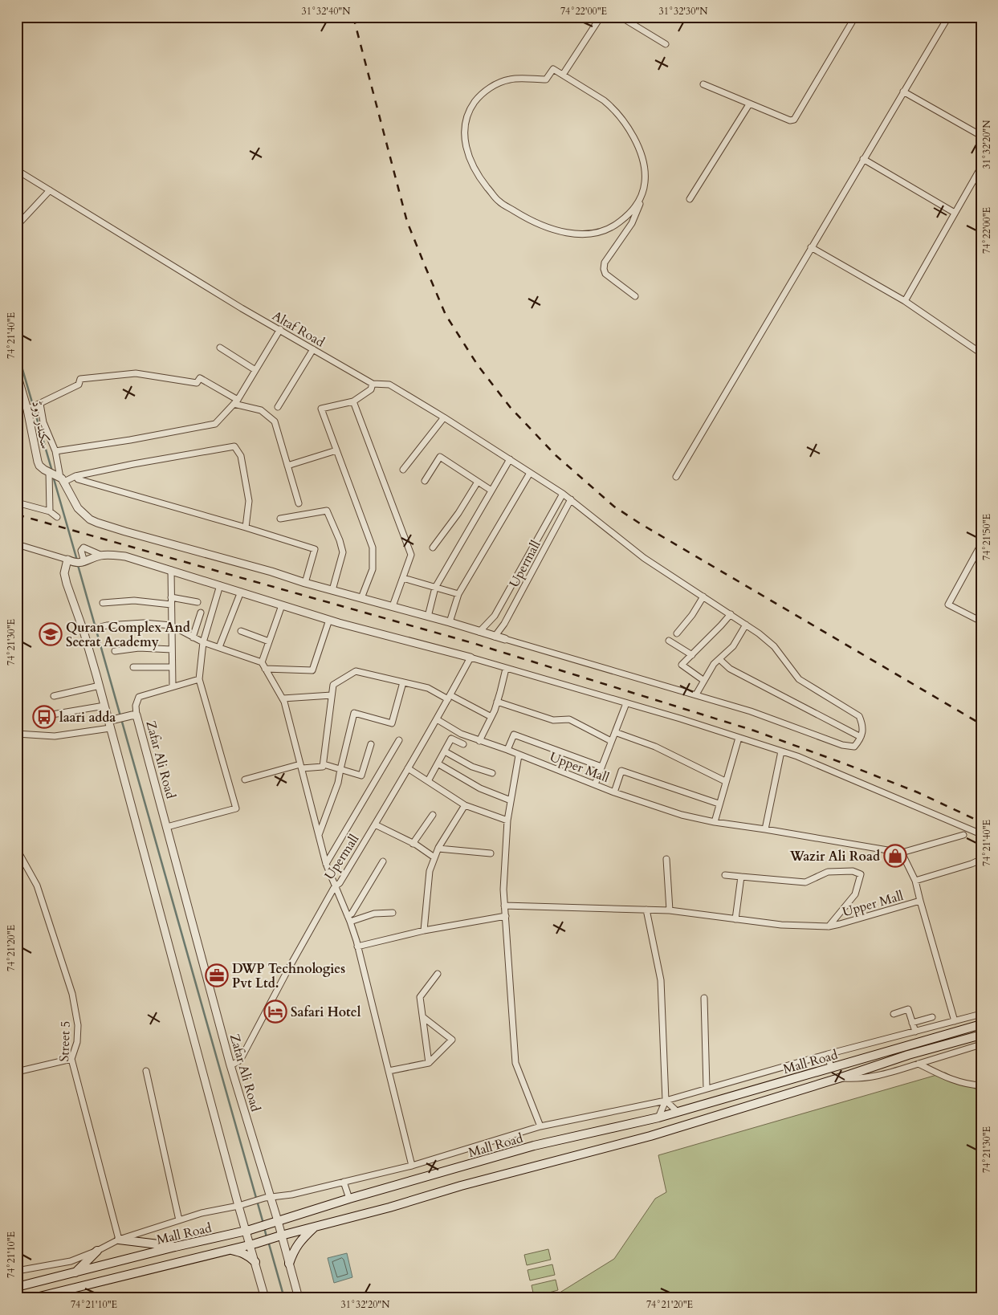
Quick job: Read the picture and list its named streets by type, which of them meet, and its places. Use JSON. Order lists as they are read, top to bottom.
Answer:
{
  "streets": {
    "main road": ["Mall Road"],
    "street": [
      "Altaf Road",
      "سکندر روڈ",
      "Upermall",
      "Zafar Ali Road",
      "Upper Mall",
      "Street 5"
    ]
  },
  "crossings": [
    ["Altaf Road", "Upermall"],
    ["سکندر روڈ", "Upermall"],
    ["Upermall", "Zafar Ali Road"],
    ["Upermall", "Upper Mall"],
    ["Zafar Ali Road", "Mall Road"]
  ],
  "places": {
    "school or university": ["Quran Complex And Seerat Academy"],
    "bus stop": ["laari adda"],
    "shop": ["Wazir Ali Road"],
    "office": ["DWP Technologies Pvt Ltd."],
    "hotel": ["Safari Hotel"]
  },
  "coordinates": [
    "31°32'40\"N",
    "74°22'00\"E",
    "31°32'30\"N",
    "31°32'20\"N",
    "74°21'40\"E",
    "74°21'50\"E",
    "74°21'30\"E",
    "74°21'20\"E",
    "74°21'10\"E"
  ]
}
